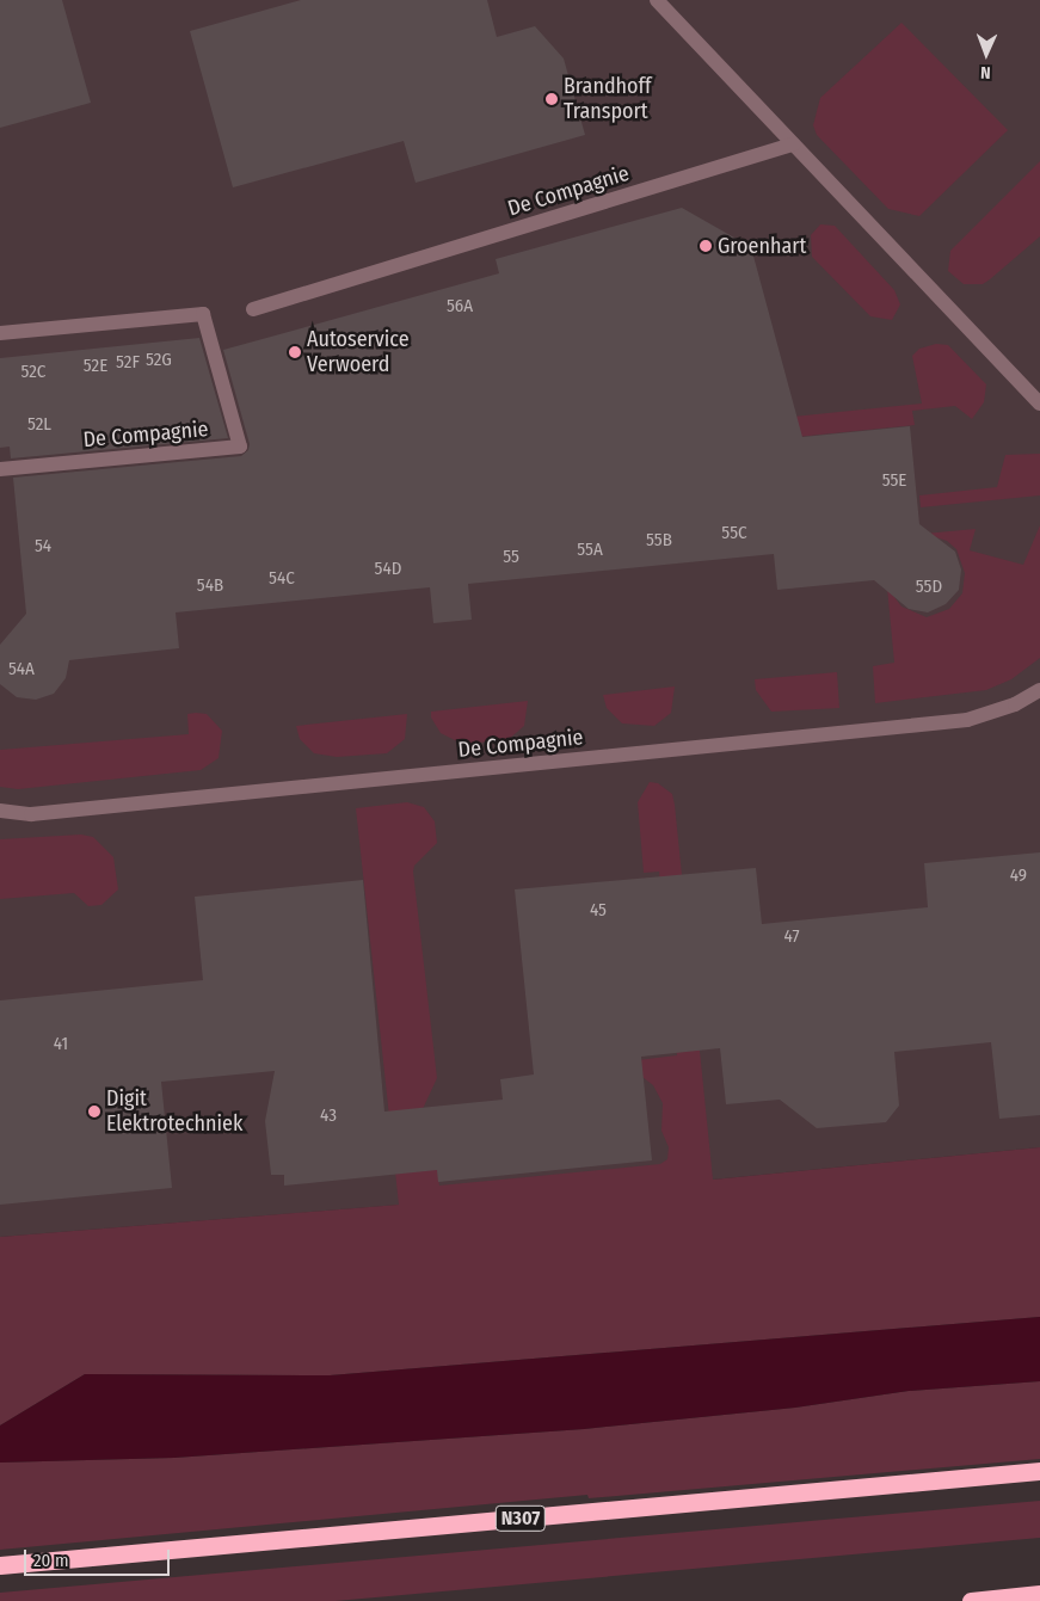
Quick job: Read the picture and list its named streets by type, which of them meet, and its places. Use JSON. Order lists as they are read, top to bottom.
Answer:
{
  "streets": {
    "highway": ["N307"],
    "street": ["De Compagnie"]
  },
  "places": [
    "Brandhoff Transport",
    "Groenhart",
    "Autoservice Verwoerd",
    "Digit Elektrotechniek"
  ],
  "house_numbers": [
    "56A",
    "52G",
    "52F",
    "52E",
    "52C",
    "52L",
    "55E",
    "55C",
    "55B",
    "54",
    "55A",
    "55",
    "54D",
    "54C",
    "54B",
    "55D",
    "54A",
    "49",
    "45",
    "47",
    "41",
    "43"
  ],
  "scale_bar": "20 m",
  "north": "bottom"
}
